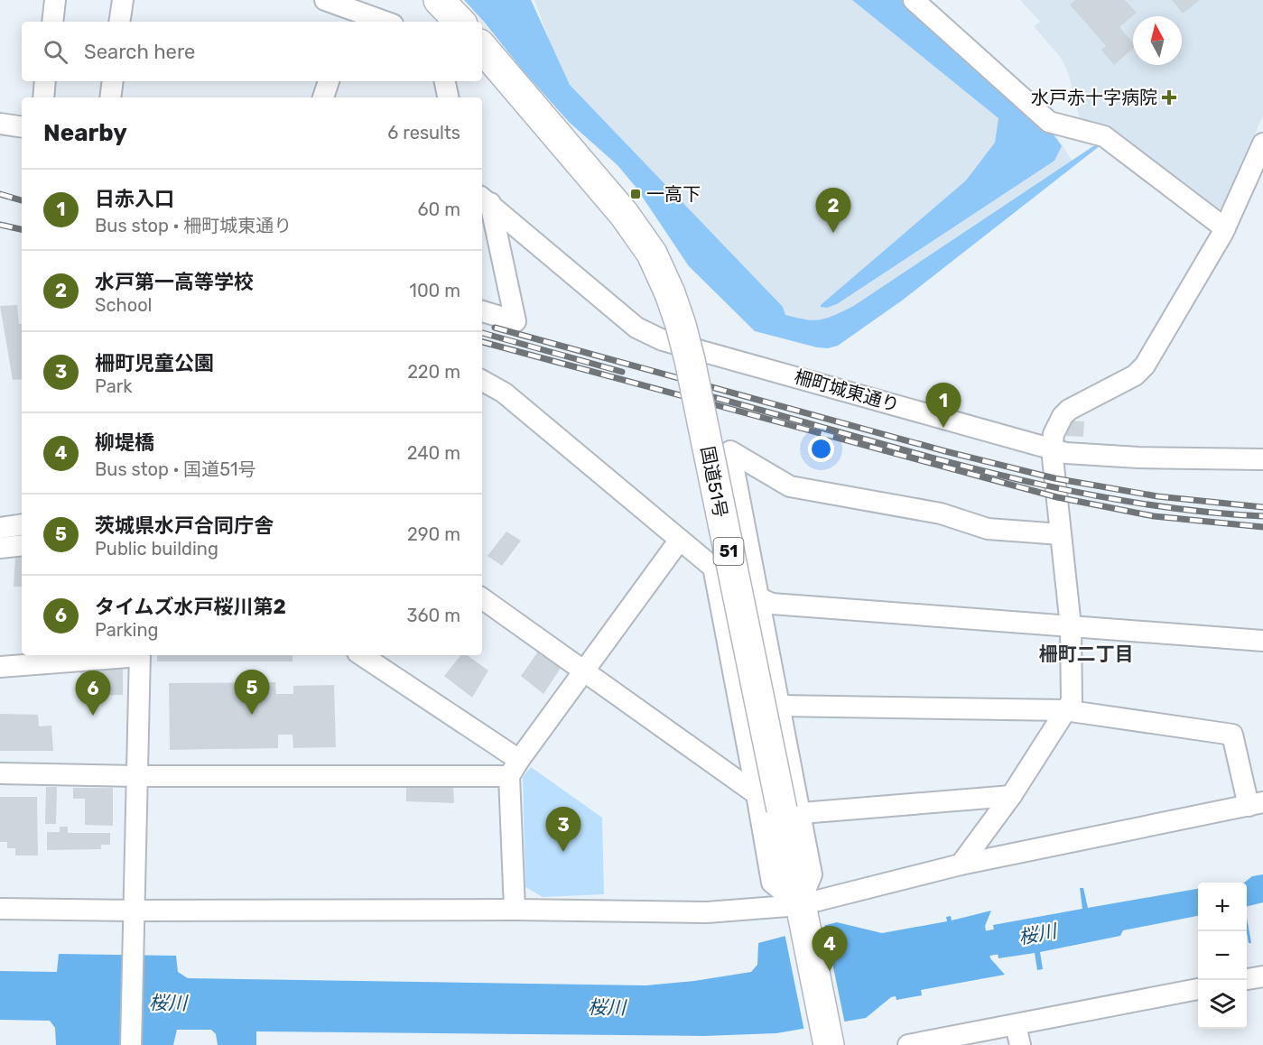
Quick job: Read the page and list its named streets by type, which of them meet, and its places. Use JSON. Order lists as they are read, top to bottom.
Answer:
{
  "streets": {
    "highway": ["国道51号", "51"],
    "street": ["柵町城東通り"]
  },
  "districts": ["柵町二丁目"],
  "water": ["桜川"],
  "places": {
    "health": ["水戸赤十字病院"],
    "transit": ["一高下"]
  },
  "north": "top",
  "page": {
    "search": "Search here",
    "heading": ["Nearby", "6 results"],
    "list": [
      {
        "mark": "1",
        "name": "日赤入口",
        "note": "Bus stop · 柵町城東通り",
        "value": "60 m"
      },
      {
        "mark": "2",
        "name": "水戸第一高等学校",
        "note": "School",
        "value": "100 m"
      },
      {
        "mark": "3",
        "name": "柵町児童公園",
        "note": "Park",
        "value": "220 m"
      },
      {
        "mark": "4",
        "name": "柳堤橋",
        "note": "Bus stop · 国道51号",
        "value": "240 m"
      },
      {
        "mark": "5",
        "name": "茨城県水戸合同庁舎",
        "note": "Public building",
        "value": "290 m"
      },
      {
        "mark": "6",
        "name": "タイムズ水戸桜川第2",
        "note": "Parking",
        "value": "360 m"
      }
    ],
    "pins": [
      "2",
      "1",
      "5",
      "6",
      "3",
      "4"
    ],
    "map_buttons": ["+", "−"]
  }
}
